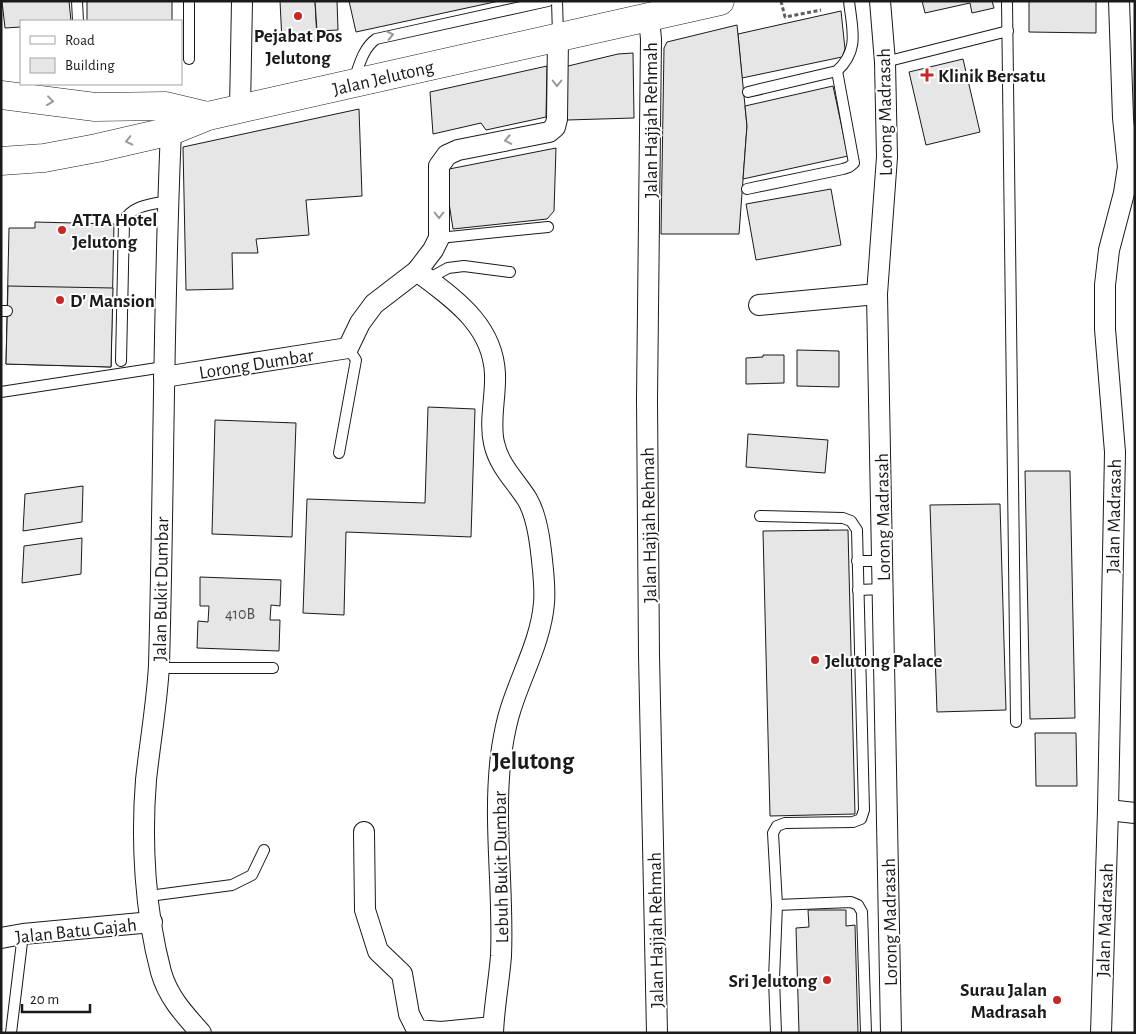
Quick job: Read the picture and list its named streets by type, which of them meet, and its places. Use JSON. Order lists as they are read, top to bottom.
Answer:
{
  "streets": {
    "main road": ["Jalan Jelutong"],
    "street": [
      "Lorong Madrasah",
      "Jalan Hajjah Rehmah",
      "Lorong Dumbar",
      "Jalan Madrasah",
      "Jalan Bukit Dumbar",
      "Lebuh Bukit Dumbar",
      "Jalan Batu Gajah"
    ]
  },
  "crossings": [
    ["Jalan Jelutong", "Jalan Hajjah Rehmah"],
    ["Jalan Jelutong", "Jalan Bukit Dumbar"],
    ["Lorong Dumbar", "Jalan Bukit Dumbar"],
    ["Jalan Bukit Dumbar", "Jalan Batu Gajah"]
  ],
  "districts": ["Jelutong"],
  "places": {
    "other": [
      "Pejabat Pos Jelutong",
      "ATTA Hotel Jelutong",
      "D' Mansion",
      "Jelutong Palace",
      "Sri Jelutong",
      "Surau Jalan Madrasah"
    ],
    "health": ["Klinik Bersatu"]
  },
  "house_numbers": ["410B"],
  "legend": ["Road", "Building"],
  "scale_bar": "20 m"
}
